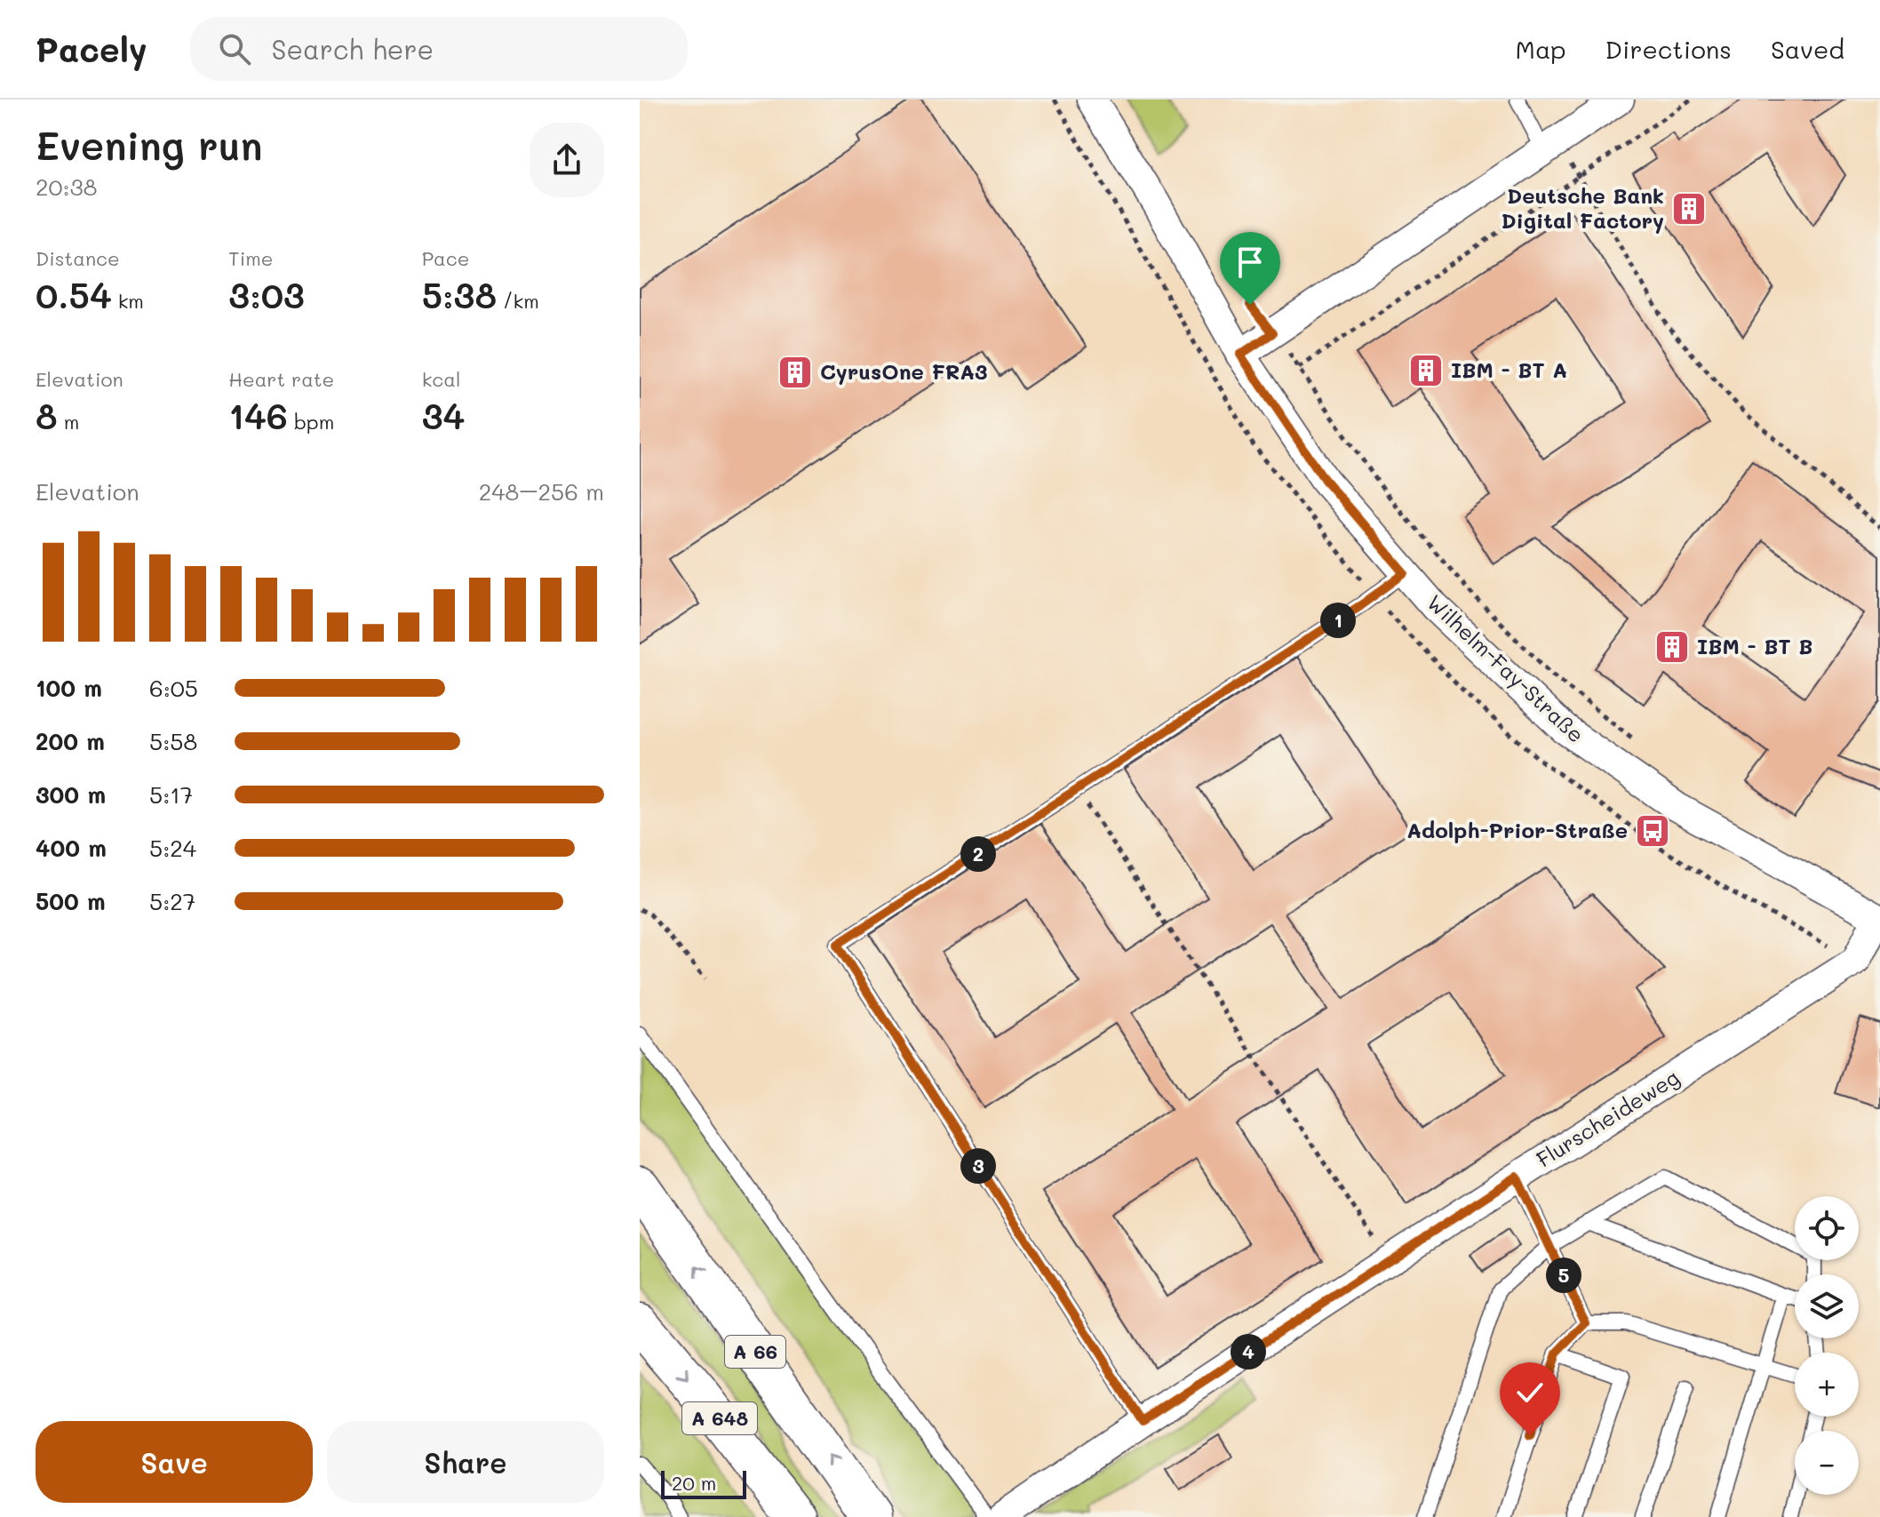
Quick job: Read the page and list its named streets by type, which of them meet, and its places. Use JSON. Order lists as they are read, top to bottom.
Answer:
{
  "streets": {
    "highway": ["A 66", "A 648"],
    "street": ["Wilhelm-Fay-Straße", "Flurscheideweg"]
  },
  "crossings": [
    ["Wilhelm-Fay-Straße", "Flurscheideweg"]
  ],
  "places": {
    "building": [
      "Deutsche Bank Digital Factory",
      "IBM - BT A",
      "CyrusOne FRA3",
      "IBM - BT B"
    ],
    "bus stop": ["Adolph-Prior-Straße"]
  },
  "scale_bar": "20 m",
  "page": {
    "header": "Pacely",
    "search": "Search here",
    "nav": ["Map", "Directions", "Saved"],
    "heading": ["Evening run", "20:38"],
    "stats": [
      ["Distance", "0.54 km"],
      ["Time", "3:03"],
      ["Pace", "5:38 /km"],
      ["Elevation", "8 m"],
      ["Heart rate", "146 bpm"],
      ["kcal", "34"]
    ],
    "chart": ["Elevation", "248–256 m"],
    "pins": [
      "1",
      "2",
      "3",
      "5",
      "4"
    ],
    "list": [
      {
        "name": "100 m",
        "note": "6:05"
      },
      {
        "name": "200 m",
        "note": "5:58"
      },
      {
        "name": "300 m",
        "note": "5:17"
      },
      {
        "name": "400 m",
        "note": "5:24"
      },
      {
        "name": "500 m",
        "note": "5:27"
      }
    ],
    "map_buttons": ["+", "−"],
    "buttons": ["Save", "Share"],
    "scale": "20 m"
  }
}
